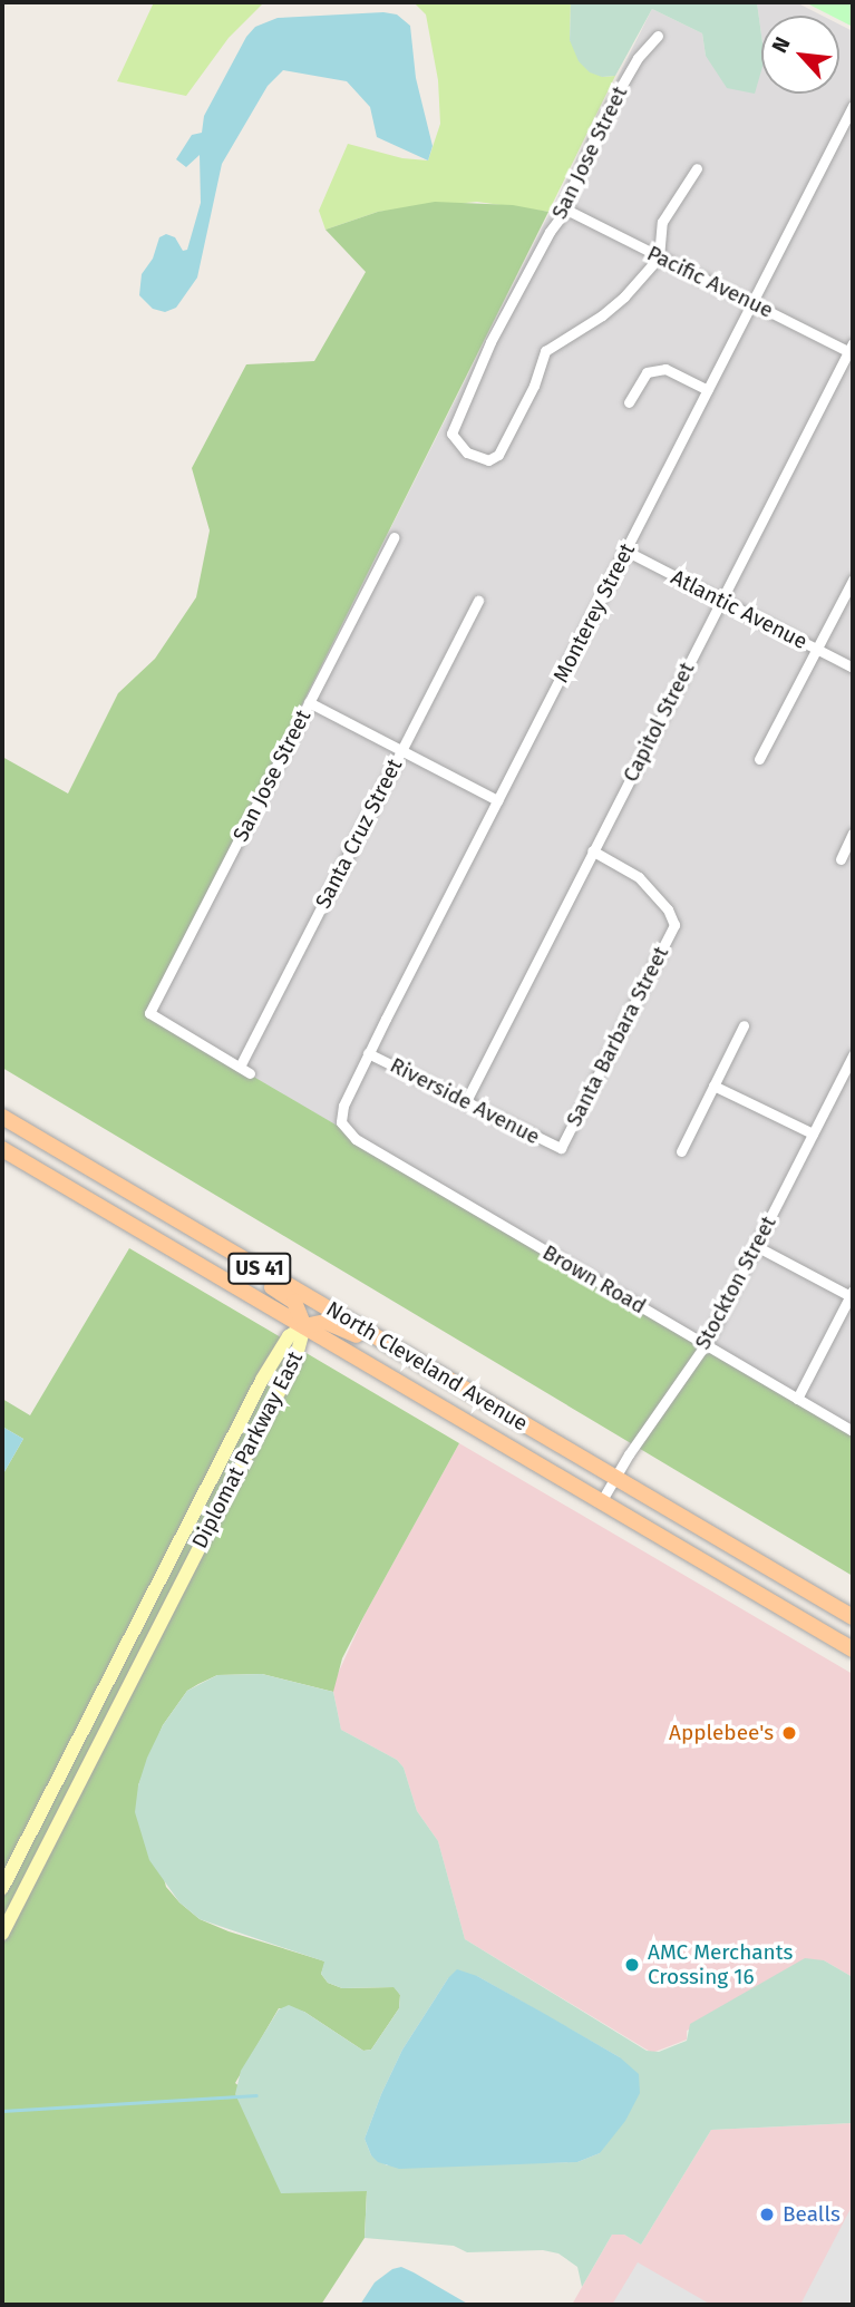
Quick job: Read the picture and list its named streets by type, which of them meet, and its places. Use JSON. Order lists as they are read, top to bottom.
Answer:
{
  "streets": {
    "main road": ["US 41", "North Cleveland Avenue", "Diplomat Parkway East"],
    "street": [
      "San Jose Street",
      "Pacific Avenue",
      "Atlantic Avenue",
      "Monterey Street",
      "Capitol Street",
      "Santa Cruz Street",
      "Santa Barbara Street",
      "Riverside Avenue",
      "Brown Road",
      "Stockton Street"
    ]
  },
  "crossings": [
    ["San Jose Street", "Pacific Avenue"],
    ["San Jose Street", "Santa Cruz Street"],
    ["Pacific Avenue", "Monterey Street"],
    ["Pacific Avenue", "Capitol Street"],
    ["Atlantic Avenue", "Monterey Street"],
    ["Atlantic Avenue", "Capitol Street"],
    ["Monterey Street", "Riverside Avenue"],
    ["Monterey Street", "Brown Road"],
    ["Capitol Street", "Santa Barbara Street"],
    ["Capitol Street", "Riverside Avenue"],
    ["Santa Barbara Street", "Riverside Avenue"],
    ["Brown Road", "Stockton Street"],
    ["Stockton Street", "North Cleveland Avenue"],
    ["North Cleveland Avenue", "Diplomat Parkway East"]
  ],
  "places": ["Applebee's", "AMC Merchants Crossing 16", "Bealls"],
  "north": "top left"
}
